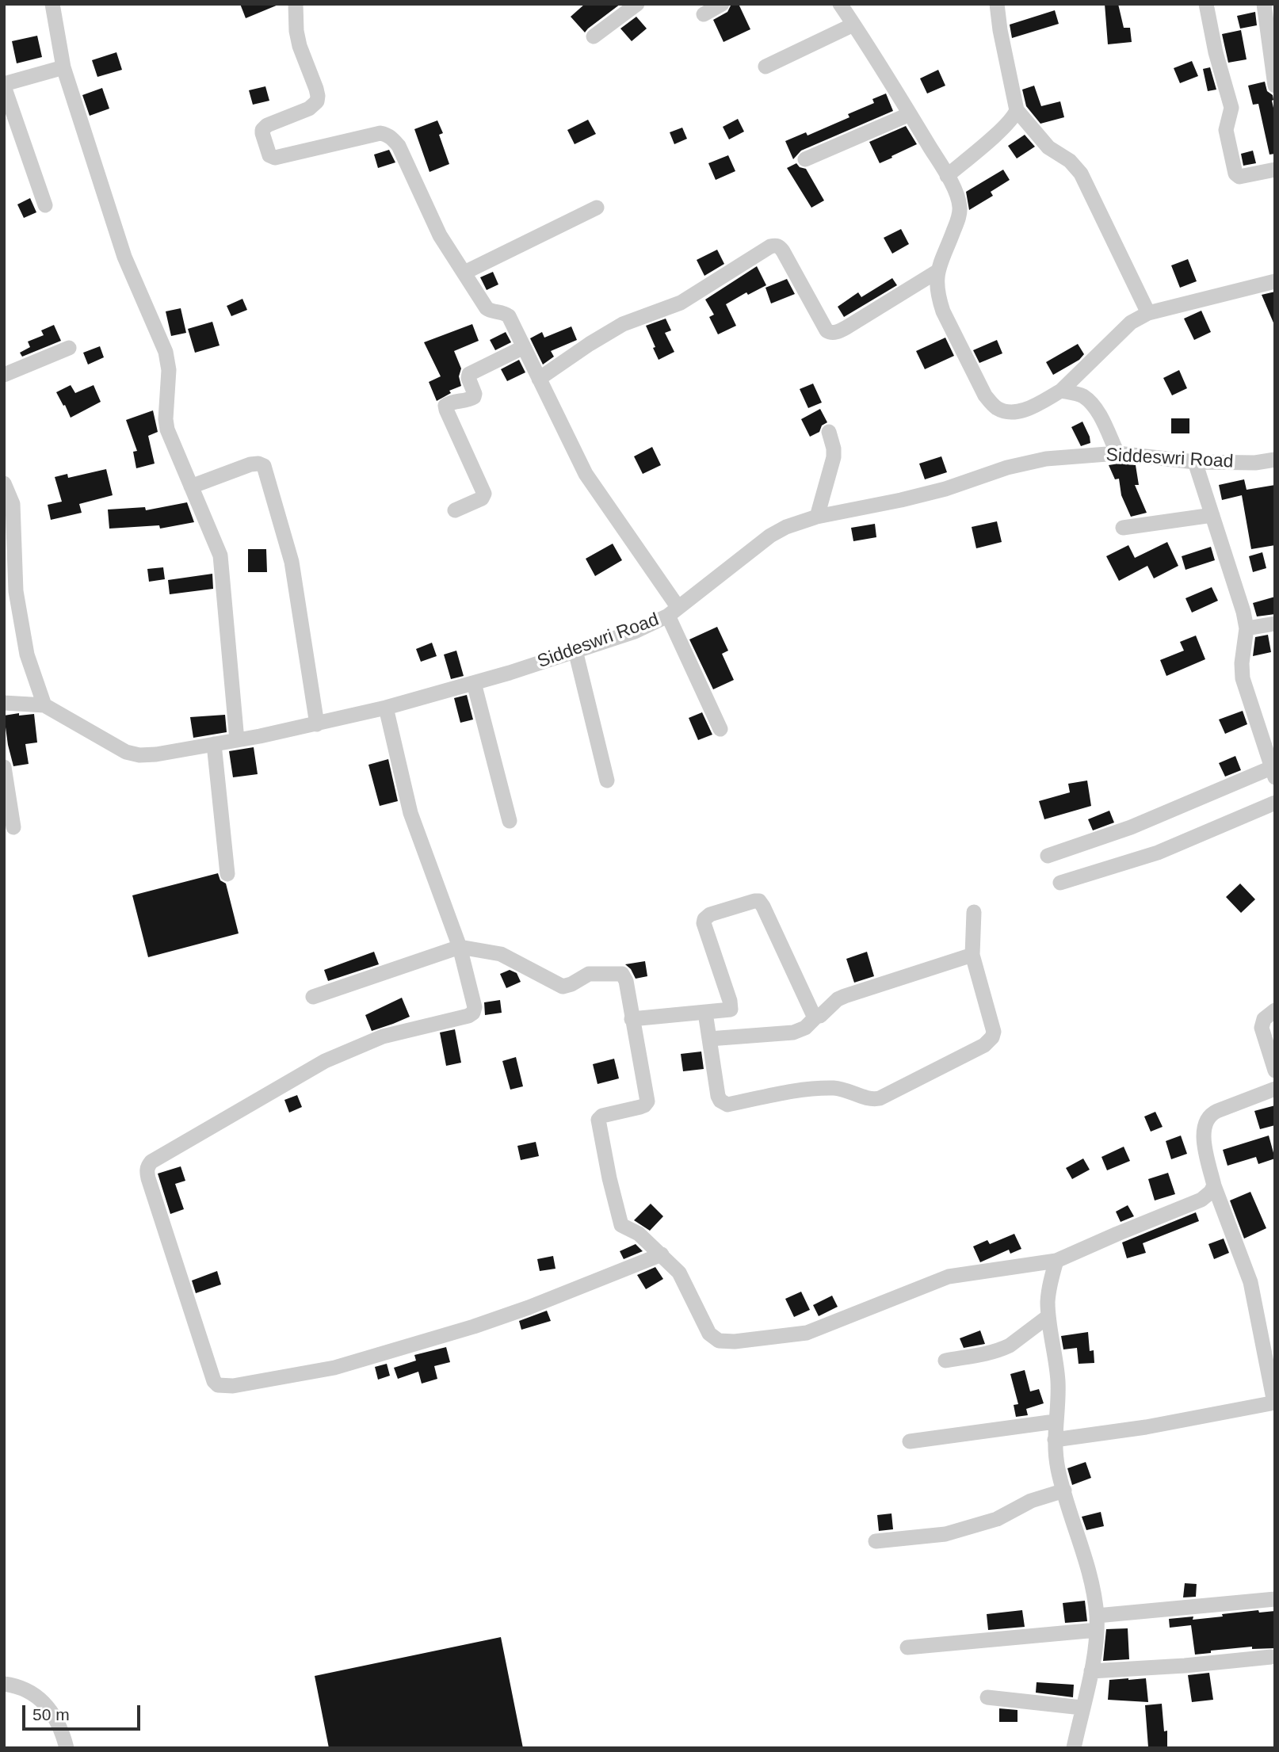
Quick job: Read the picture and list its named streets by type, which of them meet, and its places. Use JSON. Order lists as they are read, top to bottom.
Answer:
{
  "streets": {
    "street": ["Siddeswri Road"]
  },
  "scale_bar": "50 m"
}
